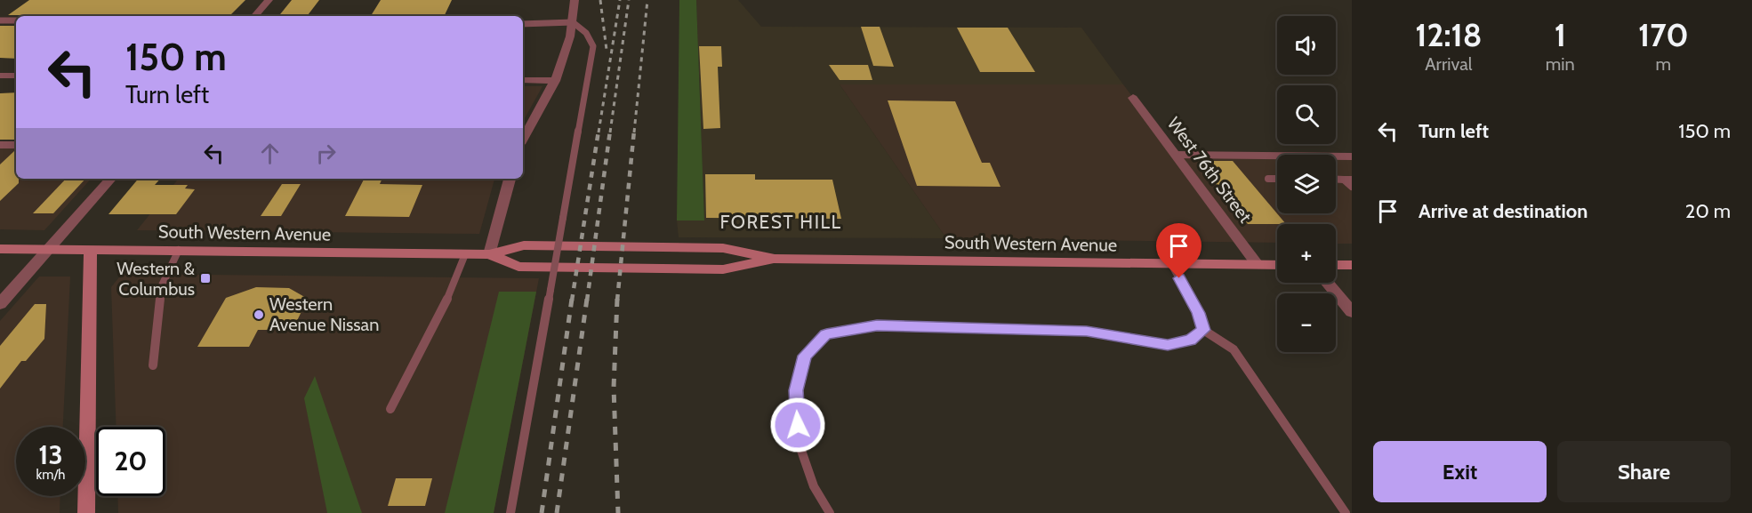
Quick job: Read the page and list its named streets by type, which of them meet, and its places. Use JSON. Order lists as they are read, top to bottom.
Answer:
{
  "streets": {
    "main road": ["South Western Avenue"],
    "street": ["West 76th Street"]
  },
  "crossings": [
    ["West 76th Street", "South Western Avenue"]
  ],
  "districts": ["FOREST HILL"],
  "places": {
    "transit": ["Western & Columbus"],
    "other": ["Western Avenue Nissan"]
  },
  "page": {
    "eta": [
      "12:18",
      "Arrival",
      "1",
      "min",
      "170",
      "m"
    ],
    "map_buttons": ["+", "−"],
    "turn": ["150 m", "Turn left"],
    "list": [
      {
        "name": "Turn left",
        "value": "150 m"
      },
      {
        "name": "Arrive at destination",
        "value": "20 m"
      }
    ],
    "speed": "13 km/h",
    "limit": "20",
    "buttons": ["Exit", "Share"]
  }
}
